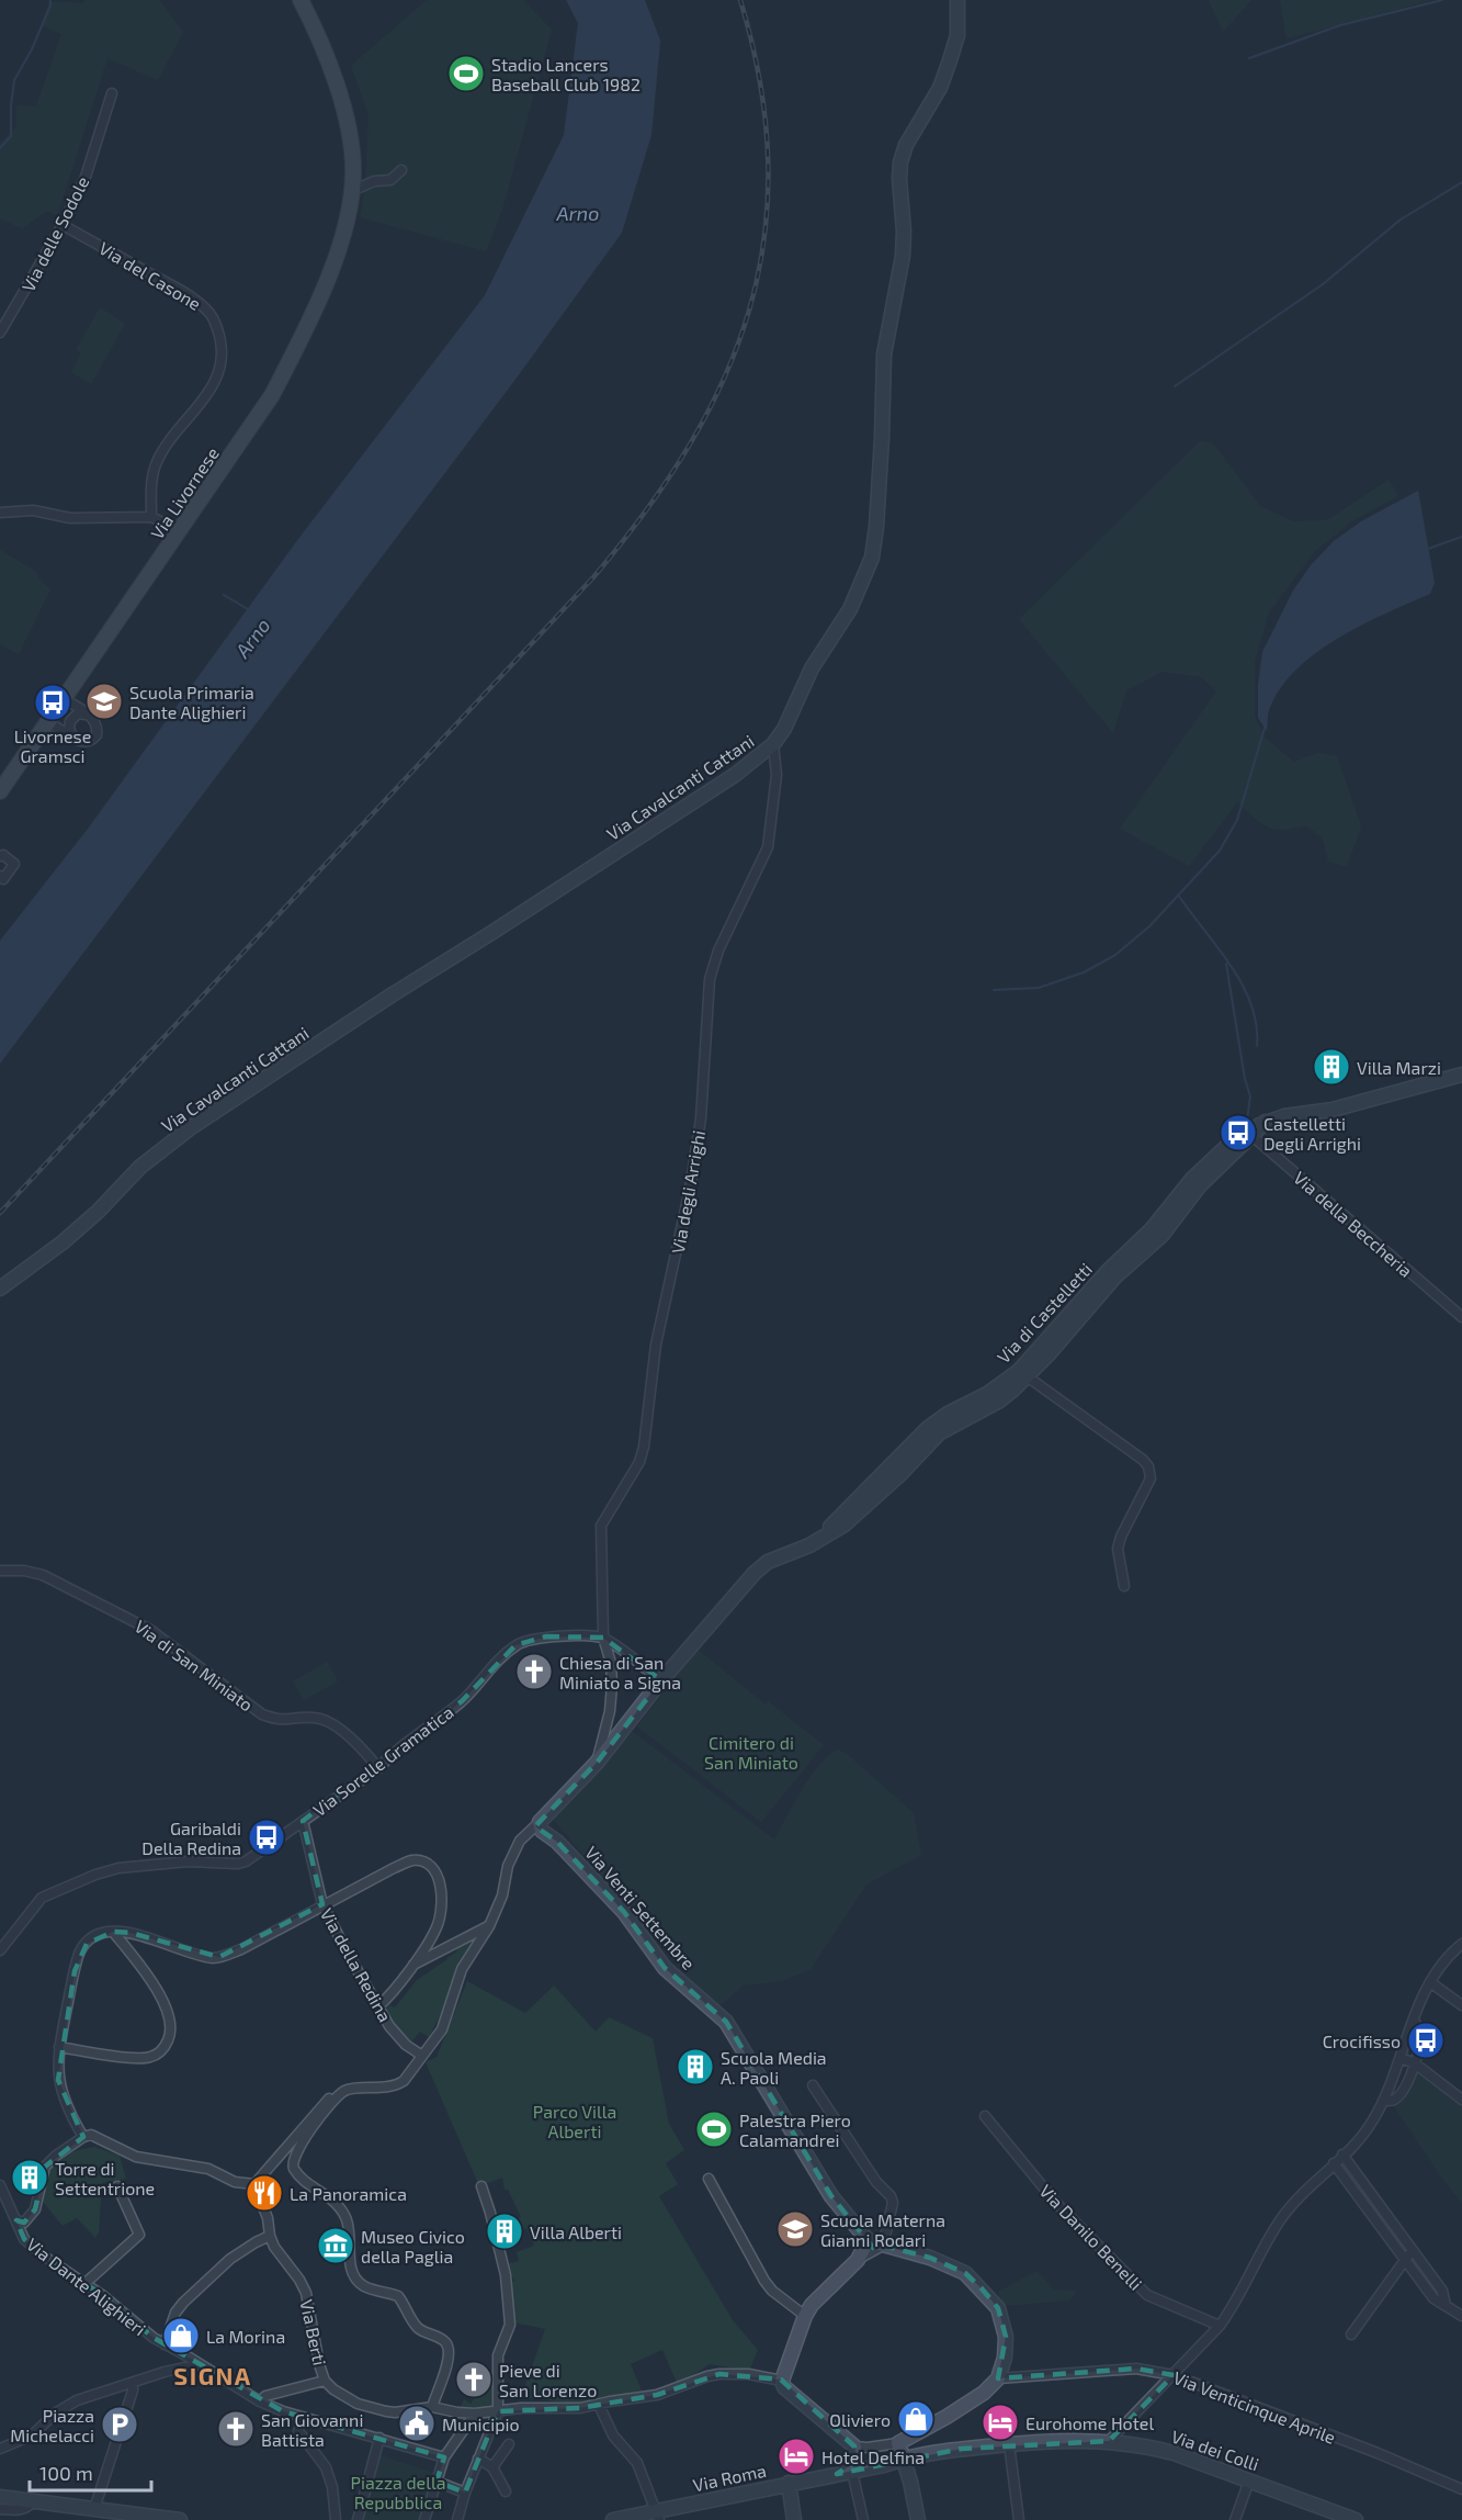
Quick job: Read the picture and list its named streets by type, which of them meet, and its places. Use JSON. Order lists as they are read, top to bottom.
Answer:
{
  "streets": {
    "main road": [
      "Via Livornese",
      "Via Cavalcanti Cattani",
      "Via di Castelletti",
      "Via Venti Settembre",
      "Via dei Colli",
      "Via Roma"
    ],
    "street": [
      "Via delle Sodole",
      "Via del Casone",
      "Via degli Arrighi",
      "Via della Beccheria",
      "Via di San Miniato",
      "Via Sorelle Gramatica",
      "Via della Redina",
      "Via Danilo Benelli",
      "Via Dante Alighieri",
      "Via Berti",
      "Via Venticinque Aprile"
    ]
  },
  "crossings": [
    ["Via delle Sodole", "Via del Casone"],
    ["Via Cavalcanti Cattani", "Via degli Arrighi"],
    ["Via degli Arrighi", "Via di Castelletti"],
    ["Via degli Arrighi", "Via Sorelle Gramatica"],
    ["Via della Beccheria", "Via di Castelletti"],
    ["Via di Castelletti", "Via Venti Settembre"],
    ["Via di San Miniato", "Via Sorelle Gramatica"],
    ["Via Sorelle Gramatica", "Via della Redina"],
    ["Via dei Colli", "Via Roma"]
  ],
  "districts": ["SIGNA"],
  "water": ["Arno"],
  "parks": ["Cimitero di San Miniato", "Parco Villa Alberti", "Piazza della Repubblica"],
  "places": {
    "sports": ["Stadio Lancers Baseball Club 1982", "Palestra Piero Calamandrei"],
    "school or university": ["Scuola Primaria Dante Alighieri", "Scuola Materna Gianni Rodari"],
    "bus stop": [
      "Livornese Gramsci",
      "Castelletti Degli Arrighi",
      "Garibaldi Della Redina",
      "Crocifisso"
    ],
    "building": [
      "Villa Marzi",
      "Scuola Media A. Paoli",
      "Torre di Settentrione",
      "Villa Alberti"
    ],
    "church": ["Chiesa di San Miniato a Signa", "Pieve di San Lorenzo", "San Giovanni Battista"],
    "restaurant": ["La Panoramica"],
    "museum": ["Museo Civico della Paglia"],
    "shop": ["La Morina", "Oliviero"],
    "hotel": ["Eurohome Hotel", "Hotel Delfina"],
    "public building": ["Municipio"],
    "parking": ["Piazza Michelacci"]
  },
  "scale_bar": "100 m"
}
